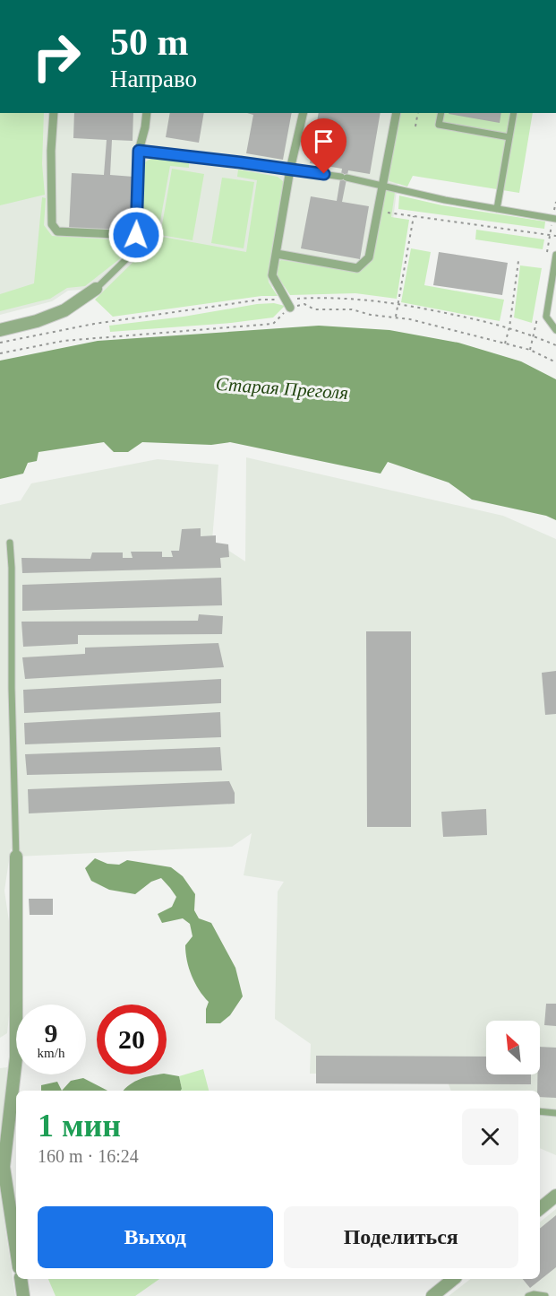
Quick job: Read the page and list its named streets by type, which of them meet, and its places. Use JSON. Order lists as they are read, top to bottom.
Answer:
{
  "water": ["Старая Преголя"],
  "north": "top left",
  "page": {
    "turn": ["50 m", "Направо"],
    "speed": "9 km/h",
    "limit": "20",
    "heading": ["1 мин", "160 m · 16:24"],
    "buttons": ["Выход", "Поделиться"]
  }
}
